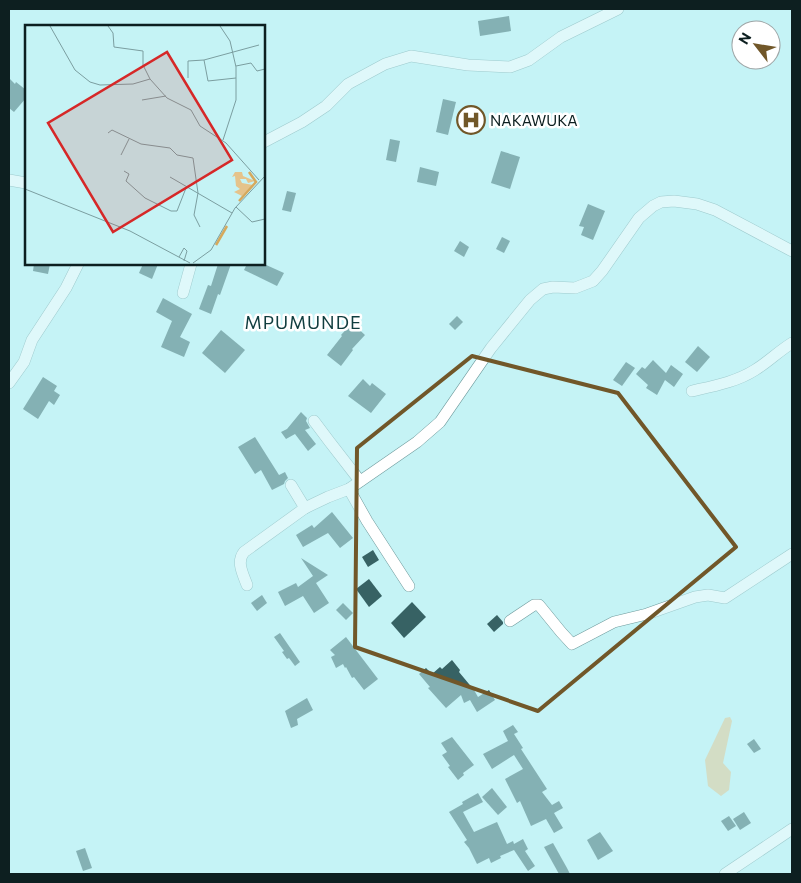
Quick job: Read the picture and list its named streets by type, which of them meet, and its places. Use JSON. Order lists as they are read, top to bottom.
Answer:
{
  "districts": ["MPUMUNDE"],
  "places": {
    "hospital": ["NAKAWUKA"]
  },
  "north": "top left"
}
